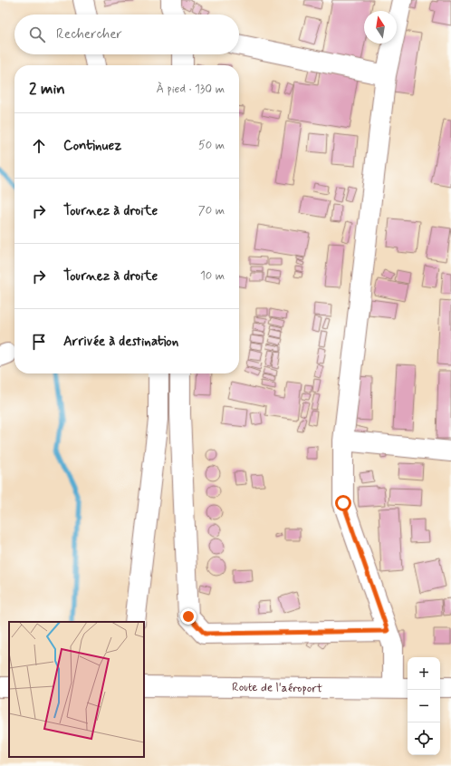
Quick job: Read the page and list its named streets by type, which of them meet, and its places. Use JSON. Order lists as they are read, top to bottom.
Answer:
{
  "streets": {
    "street": ["Route de l'aéroport"]
  },
  "north": "top",
  "page": {
    "search": "Rechercher",
    "heading": ["2 min", "À pied · 130 m"],
    "list": [
      ["Continuez", "50 m"],
      ["Tournez à droite", "70 m"],
      ["Tournez à droite", "10 m"],
      "Arrivée à destination"
    ],
    "map_buttons": ["+", "−"]
  }
}
